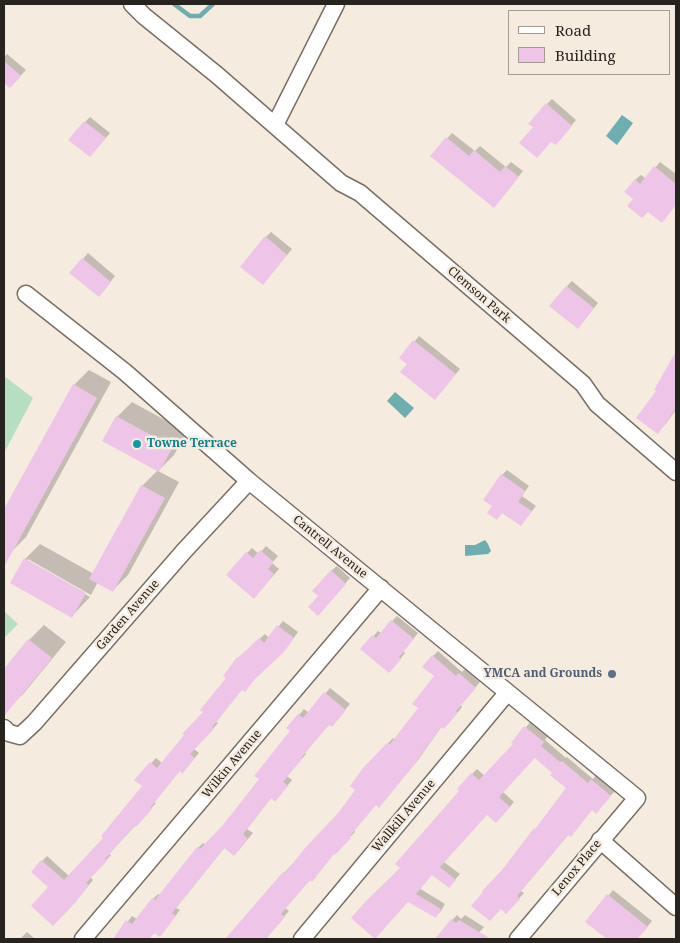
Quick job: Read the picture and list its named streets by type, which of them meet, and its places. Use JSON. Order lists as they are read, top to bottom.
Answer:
{
  "streets": {
    "street": [
      "Clemson Park",
      "Cantrell Avenue",
      "Garden Avenue",
      "Wilkin Avenue",
      "Wallkill Avenue",
      "Lenox Place"
    ]
  },
  "crossings": [
    ["Cantrell Avenue", "Garden Avenue"],
    ["Cantrell Avenue", "Wilkin Avenue"],
    ["Cantrell Avenue", "Wallkill Avenue"],
    ["Cantrell Avenue", "Lenox Place"]
  ],
  "places": ["Towne Terrace", "YMCA and Grounds"],
  "legend": ["Road", "Building"]
}
